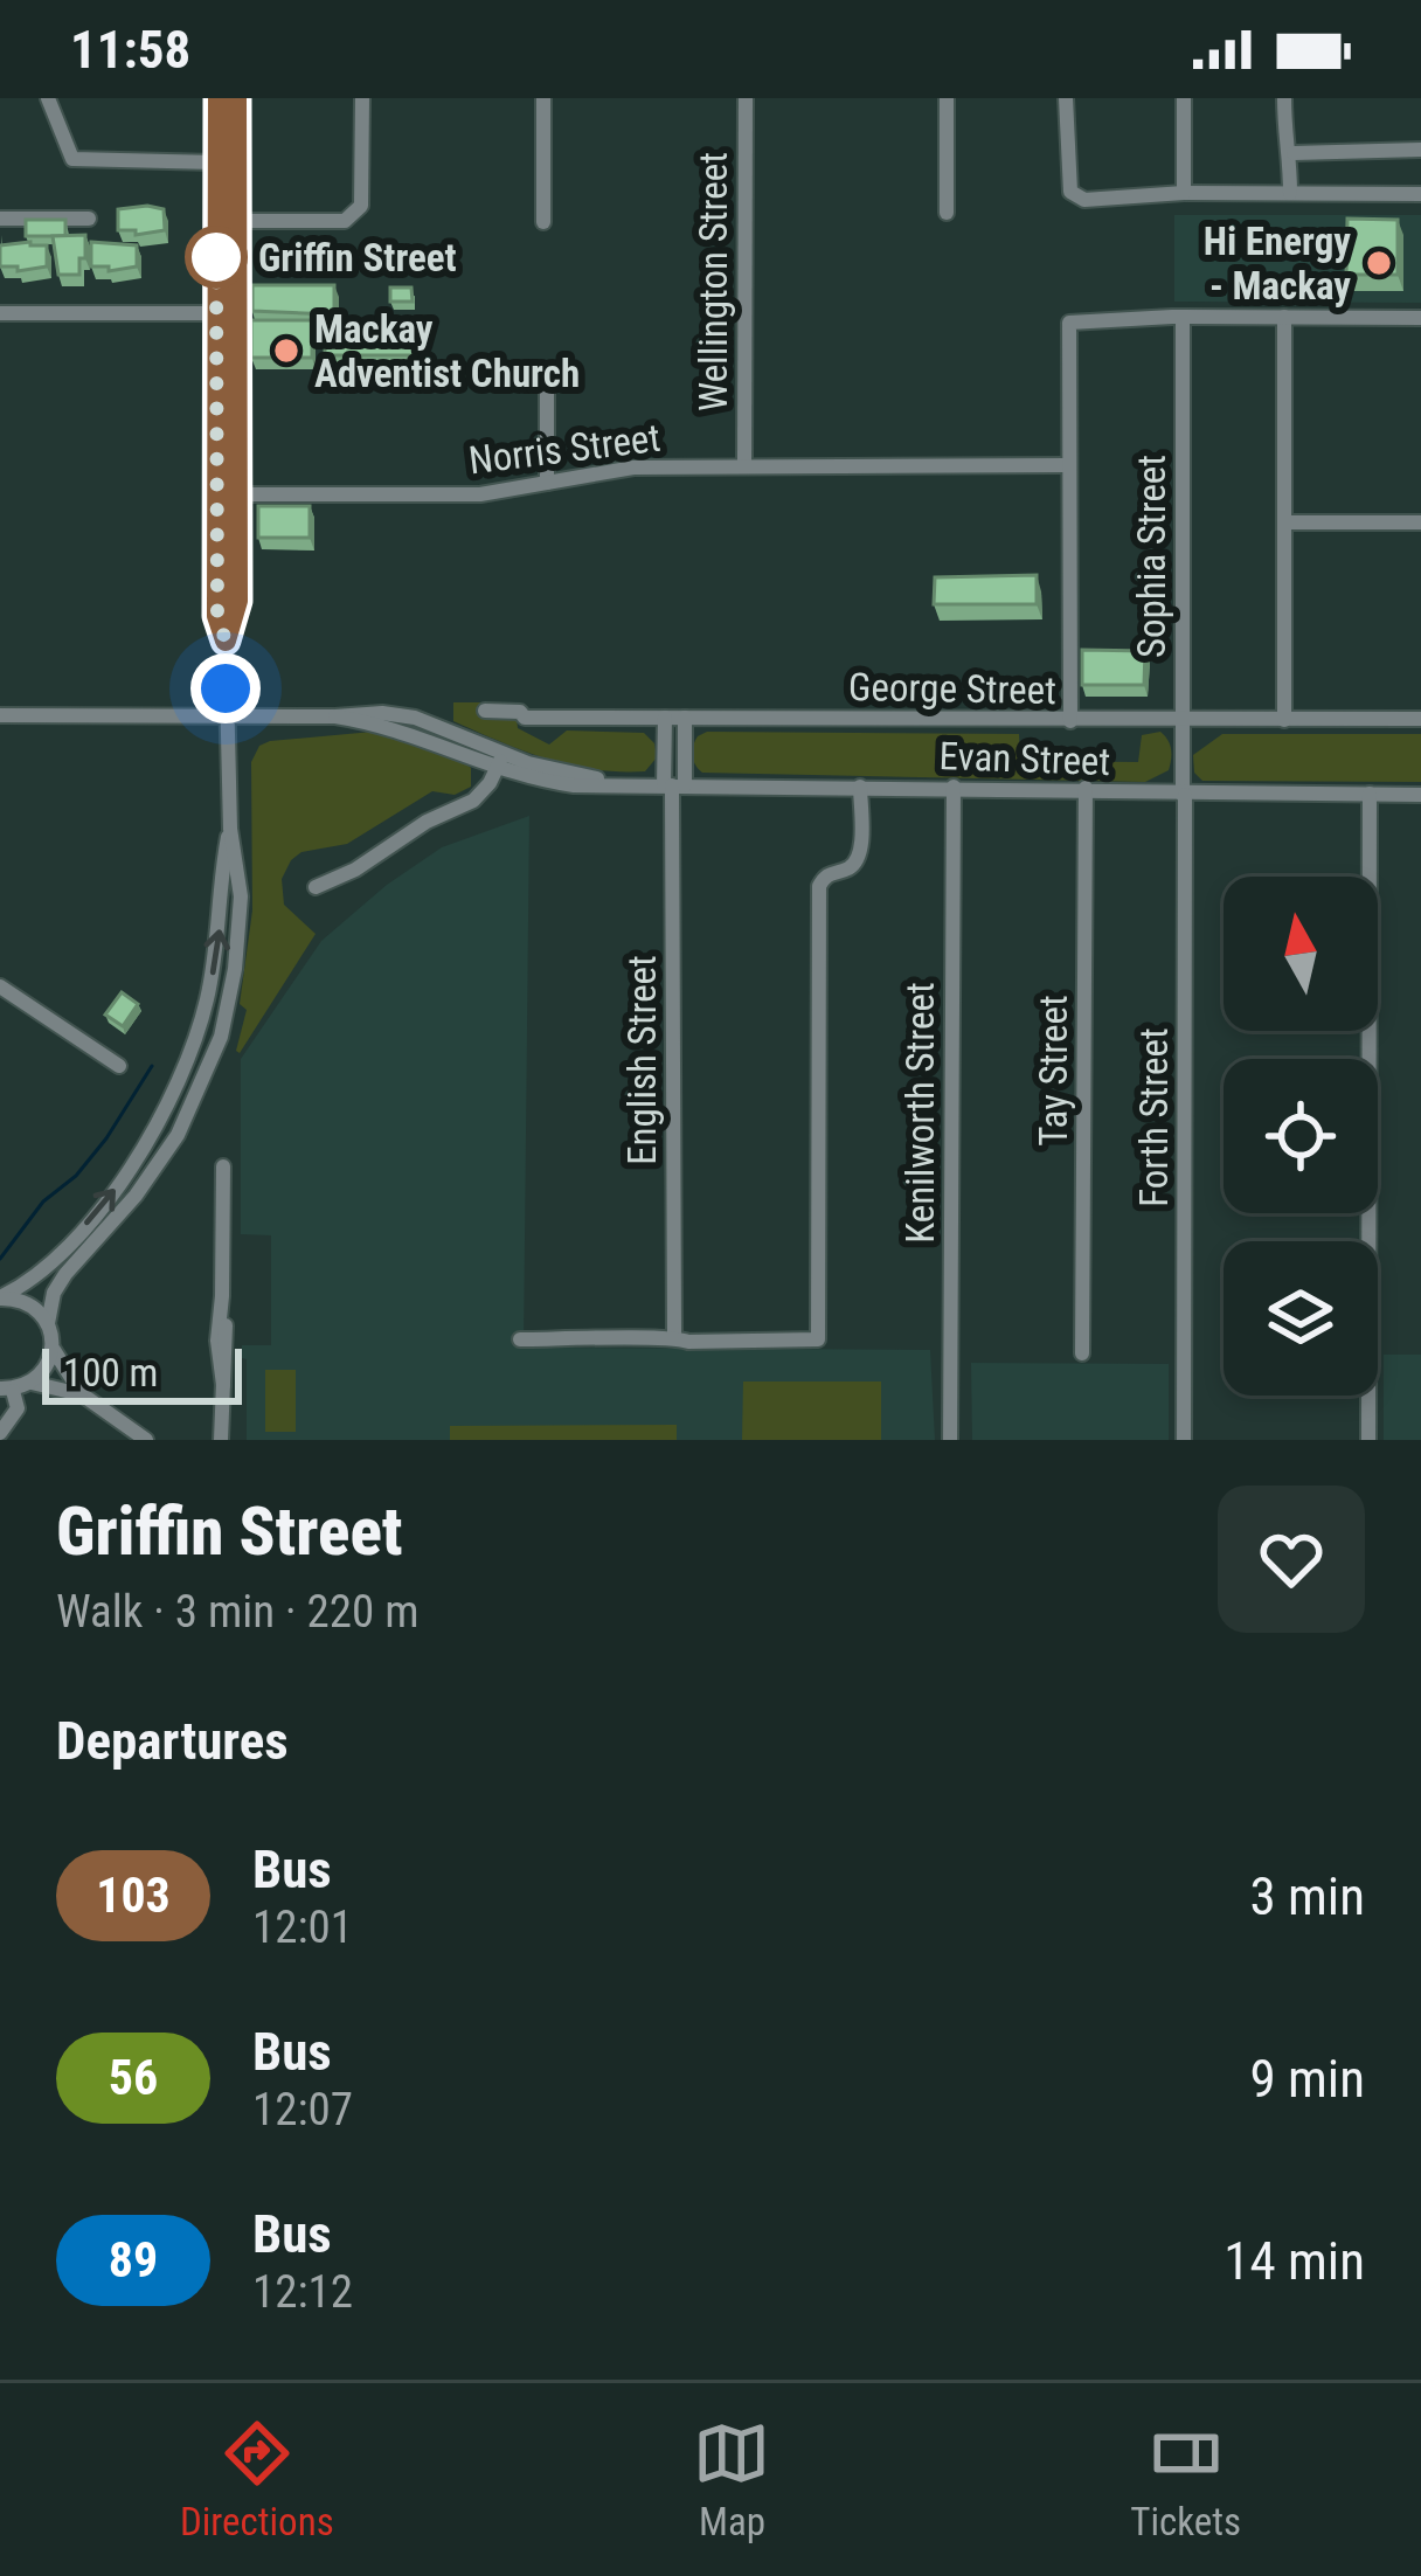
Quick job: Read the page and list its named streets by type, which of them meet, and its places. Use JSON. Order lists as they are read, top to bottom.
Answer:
{
  "streets": {
    "street": [
      "Wellington Street",
      "Norris Street",
      "Sophia Street",
      "George Street",
      "Evan Street",
      "English Street",
      "Tay Street",
      "Kenilworth Street",
      "Forth Street"
    ]
  },
  "crossings": [
    ["Wellington Street", "Norris Street"],
    ["Sophia Street", "George Street"],
    ["Sophia Street", "Evan Street"],
    ["Sophia Street", "Forth Street"],
    ["Evan Street", "English Street"],
    ["Evan Street", "Tay Street"],
    ["Evan Street", "Kenilworth Street"],
    ["Evan Street", "Forth Street"]
  ],
  "places": ["Griffin Street", "Hi Energy - Mackay", "Mackay Adventist Church"],
  "lines": ["bus line 103"],
  "scale_bar": "100 m",
  "north": "top",
  "page": {
    "status": "11:58",
    "scale": "100 m",
    "heading": [
      ["Griffin Street", "Walk · 3 min · 220 m"],
      "Departures"
    ],
    "list": [
      {
        "mark": "103",
        "name": "Bus",
        "note": "12:01",
        "value": "3 min"
      },
      {
        "mark": "56",
        "name": "Bus",
        "note": "12:07",
        "value": "9 min"
      },
      {
        "mark": "89",
        "name": "Bus",
        "note": "12:12",
        "value": "14 min"
      }
    ],
    "tabs": ["Directions", "Map", "Tickets"]
  }
}
